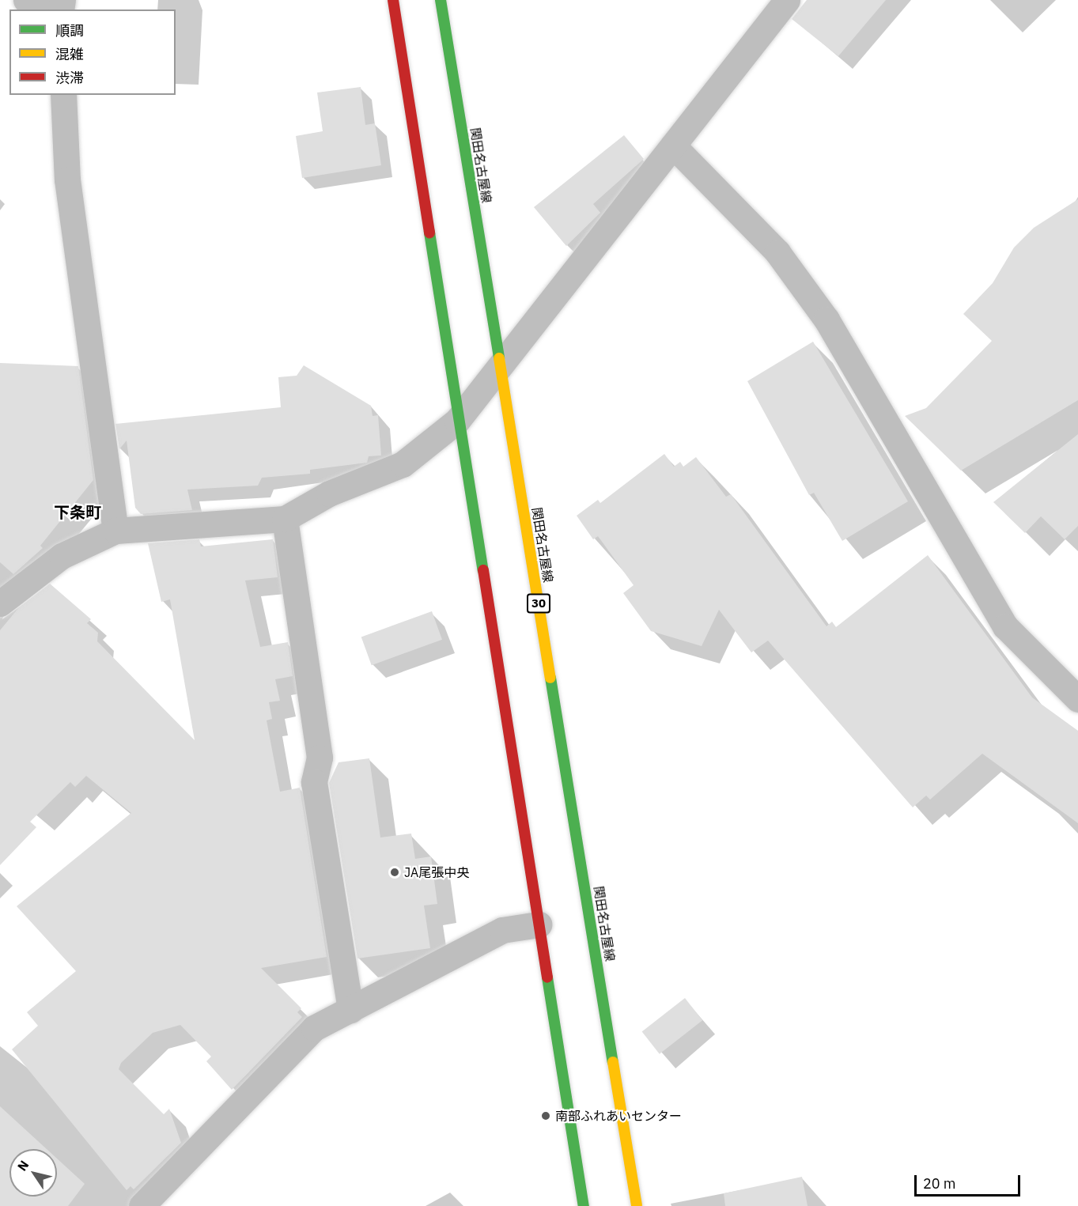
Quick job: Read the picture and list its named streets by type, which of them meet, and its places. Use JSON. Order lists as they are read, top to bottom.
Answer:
{
  "streets": {
    "main road": ["関田名古屋線", "30"]
  },
  "districts": ["下条町"],
  "places": ["JA尾張中央", "南部ふれあいセンター"],
  "legend": ["順調", "混雑", "渋滞"],
  "scale_bar": "20 m",
  "north": "top left"
}
